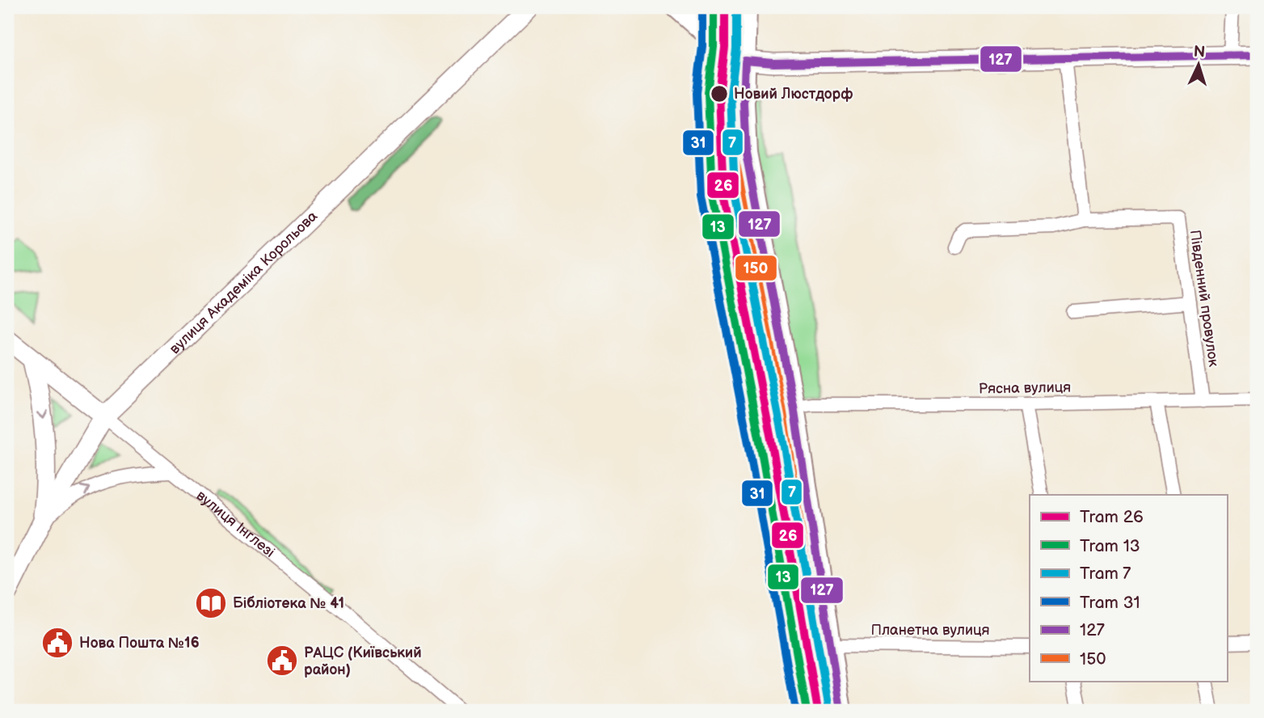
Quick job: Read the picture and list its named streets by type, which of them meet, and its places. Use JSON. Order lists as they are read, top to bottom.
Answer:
{
  "streets": {
    "main road": ["вулиця Академіка Корольова", "вулиця Інглезі"],
    "street": ["Південний провулок", "Рясна вулиця", "Планетна вулиця"]
  },
  "crossings": [
    ["вулиця Академіка Корольова", "вулиця Інглезі"],
    ["Південний провулок", "Рясна вулиця"]
  ],
  "places": {
    "other": ["Новий Люстдорф"],
    "library": ["Бібліотека № 41"],
    "public building": ["Нова Пошта №16", "РАЦС (Київський район)"]
  },
  "lines": [
    "tram line 26",
    "tram line 13",
    "tram line 7",
    "tram line 31",
    "transit line 150",
    "transit line 127"
  ],
  "legend": [
    "Tram 26",
    "Tram 13",
    "Tram 7",
    "Tram 31",
    "127",
    "150"
  ],
  "north": "top"
}
